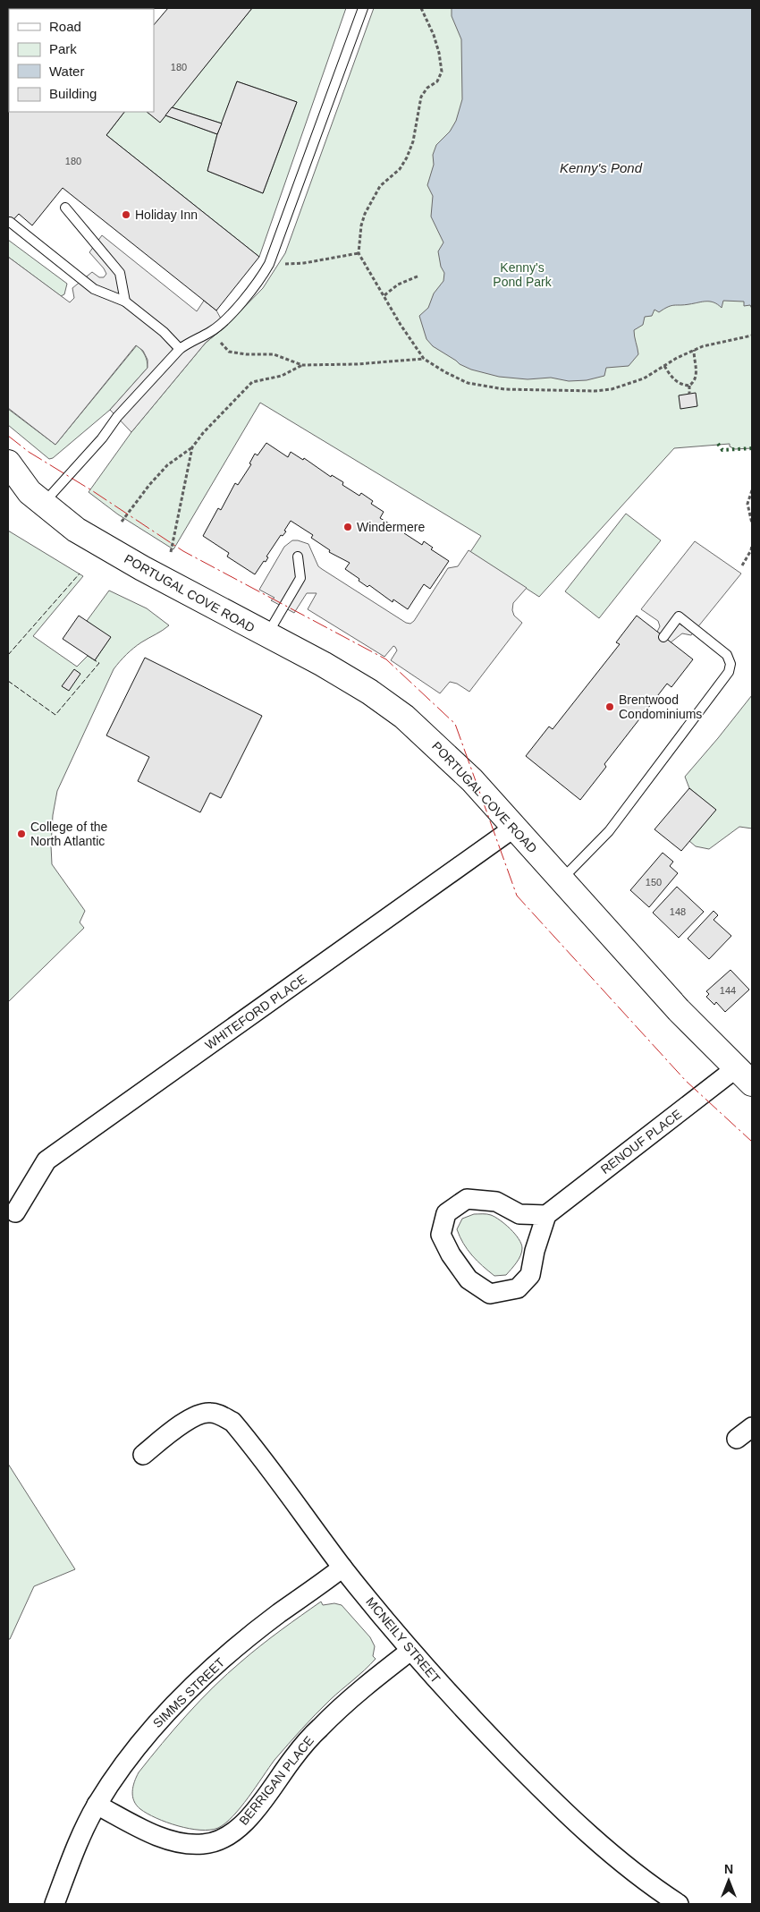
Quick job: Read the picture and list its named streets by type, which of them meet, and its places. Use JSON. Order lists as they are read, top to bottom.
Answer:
{
  "streets": {
    "main road": ["PORTUGAL COVE ROAD"],
    "street": [
      "WHITEFORD PLACE",
      "RENOUF PLACE",
      "MCNEILY STREET",
      "SIMMS STREET",
      "BERRIGAN PLACE"
    ]
  },
  "crossings": [
    ["PORTUGAL COVE ROAD", "WHITEFORD PLACE"],
    ["PORTUGAL COVE ROAD", "RENOUF PLACE"],
    ["MCNEILY STREET", "SIMMS STREET"],
    ["MCNEILY STREET", "BERRIGAN PLACE"],
    ["SIMMS STREET", "BERRIGAN PLACE"]
  ],
  "water": ["Kenny's Pond"],
  "parks": ["Kenny's Pond Park"],
  "places": [
    "Holiday Inn",
    "Windermere",
    "Brentwood Condominiums",
    "College of the North Atlantic"
  ],
  "house_numbers": [
    "180",
    "180",
    "150",
    "148",
    "144"
  ],
  "legend": [
    "Road",
    "Park",
    "Water",
    "Building"
  ],
  "north": "top"
}
